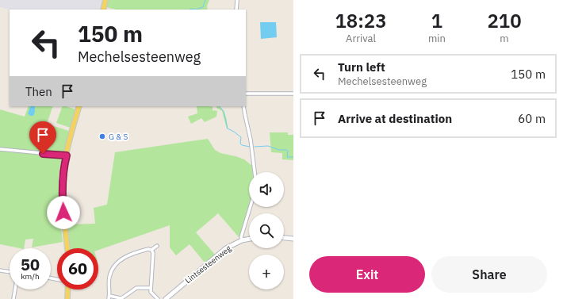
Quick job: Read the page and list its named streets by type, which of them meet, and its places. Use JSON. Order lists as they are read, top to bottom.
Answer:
{
  "streets": {
    "street": ["Lintsesteenweg"]
  },
  "places": ["G & S"],
  "page": {
    "eta": [
      "18:23",
      "Arrival",
      "1",
      "min",
      "210",
      "m"
    ],
    "turn": ["150 m", "Mechelsesteenweg"],
    "list": [
      {
        "name": "Turn left",
        "note": "Mechelsesteenweg",
        "value": "150 m"
      },
      {
        "name": "Arrive at destination",
        "value": "60 m"
      }
    ],
    "then": "Then",
    "map_buttons": "+",
    "speed": "50 km/h",
    "limit": "60",
    "buttons": ["Exit", "Share"]
  }
}
